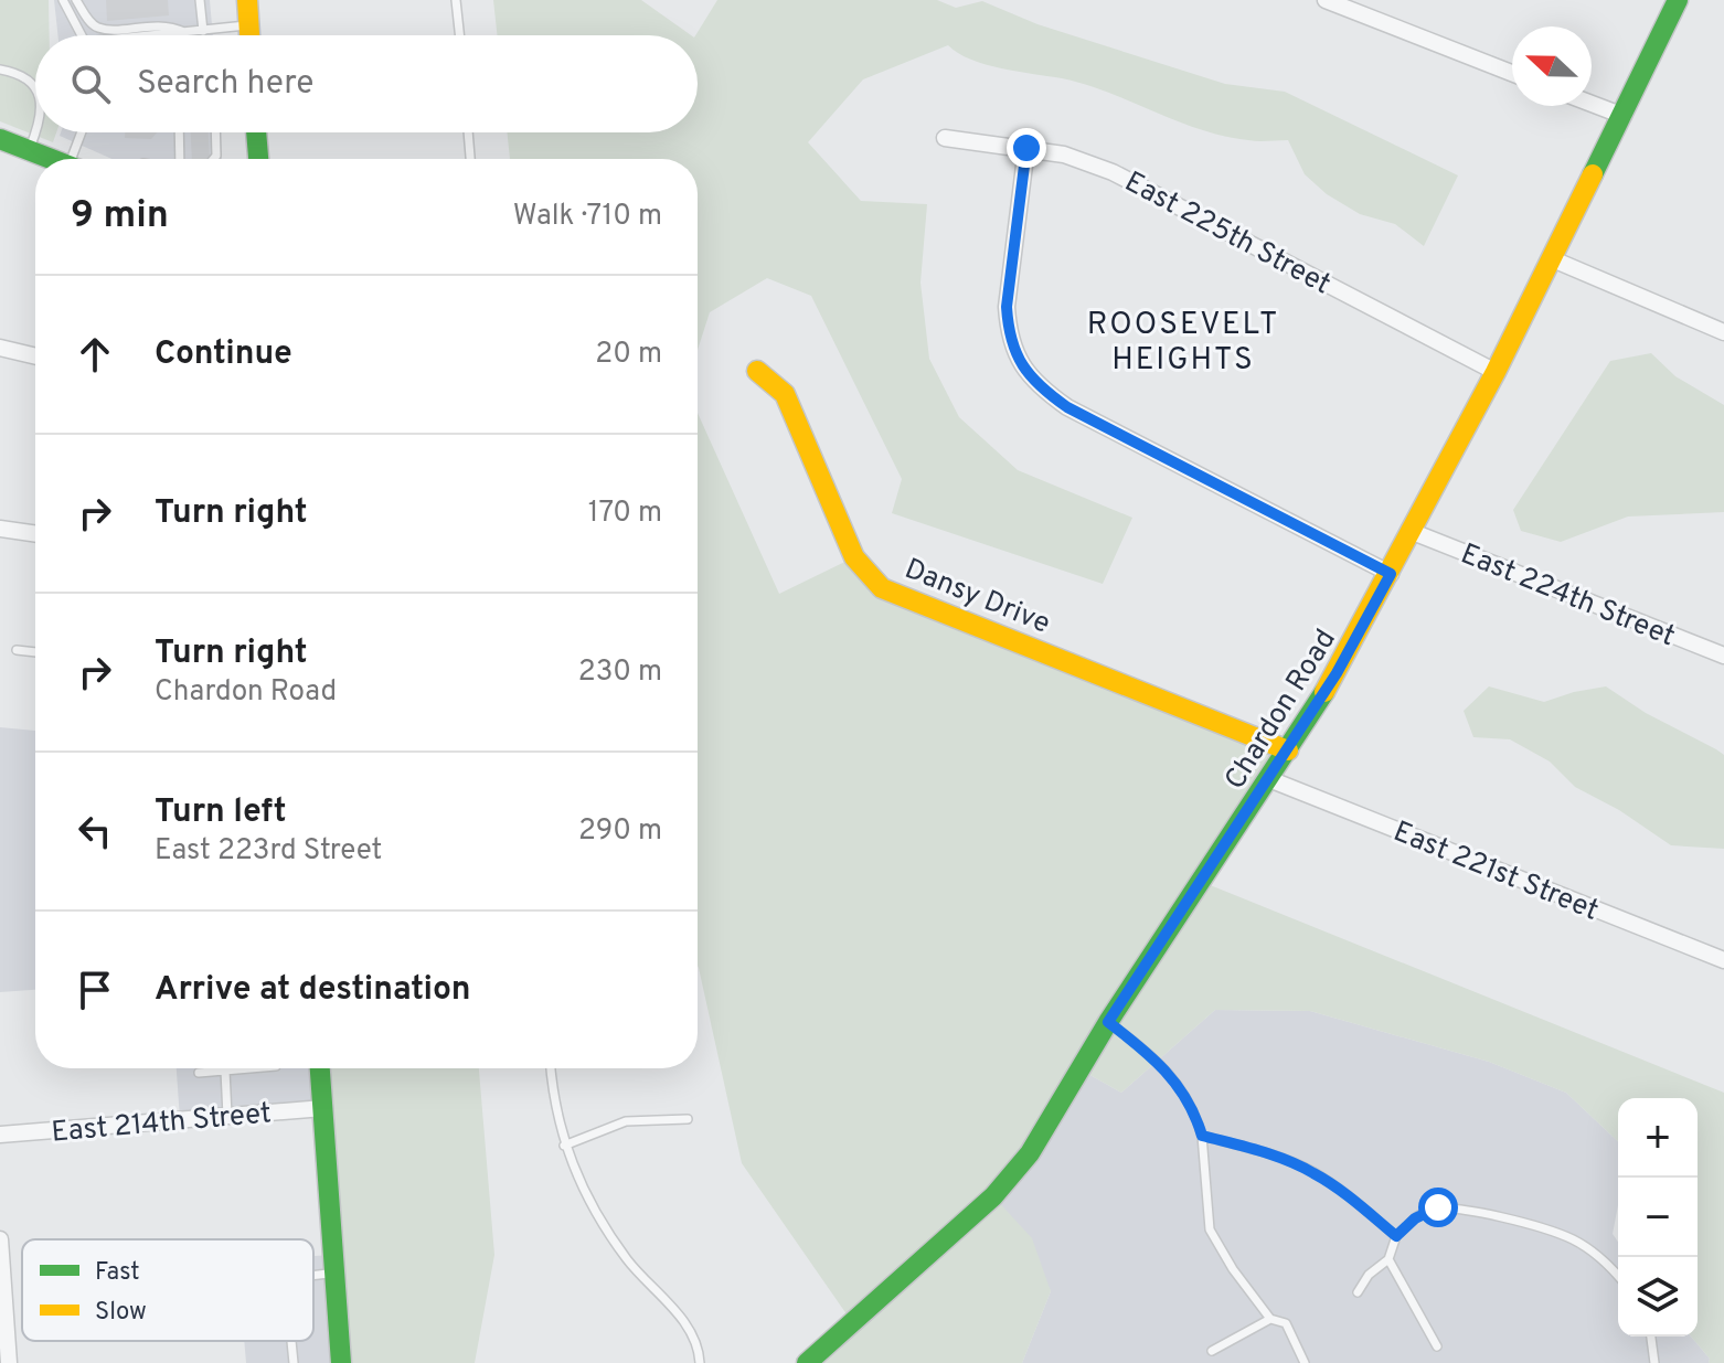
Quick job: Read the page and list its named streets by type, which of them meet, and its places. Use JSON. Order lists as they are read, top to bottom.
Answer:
{
  "streets": {
    "main road": ["Dansy Drive", "Chardon Road"],
    "street": [
      "East 225th Street",
      "East 224th Street",
      "East 221st Street",
      "East 214th Street"
    ]
  },
  "crossings": [
    ["East 225th Street", "Chardon Road"],
    ["East 224th Street", "Chardon Road"],
    ["Dansy Drive", "Chardon Road"],
    ["Chardon Road", "East 221st Street"]
  ],
  "districts": ["ROOSEVELT HEIGHTS"],
  "legend": ["Fast", "Slow"],
  "north": "left",
  "page": {
    "search": "Search here",
    "heading": ["9 min", "Walk · 710 m"],
    "list": [
      ["Continue", "20 m"],
      ["Turn right", "170 m"],
      ["Turn right", "Chardon Road", "230 m"],
      ["Turn left", "East 223rd Street", "290 m"],
      "Arrive at destination"
    ],
    "map_buttons": ["+", "−"]
  }
}
